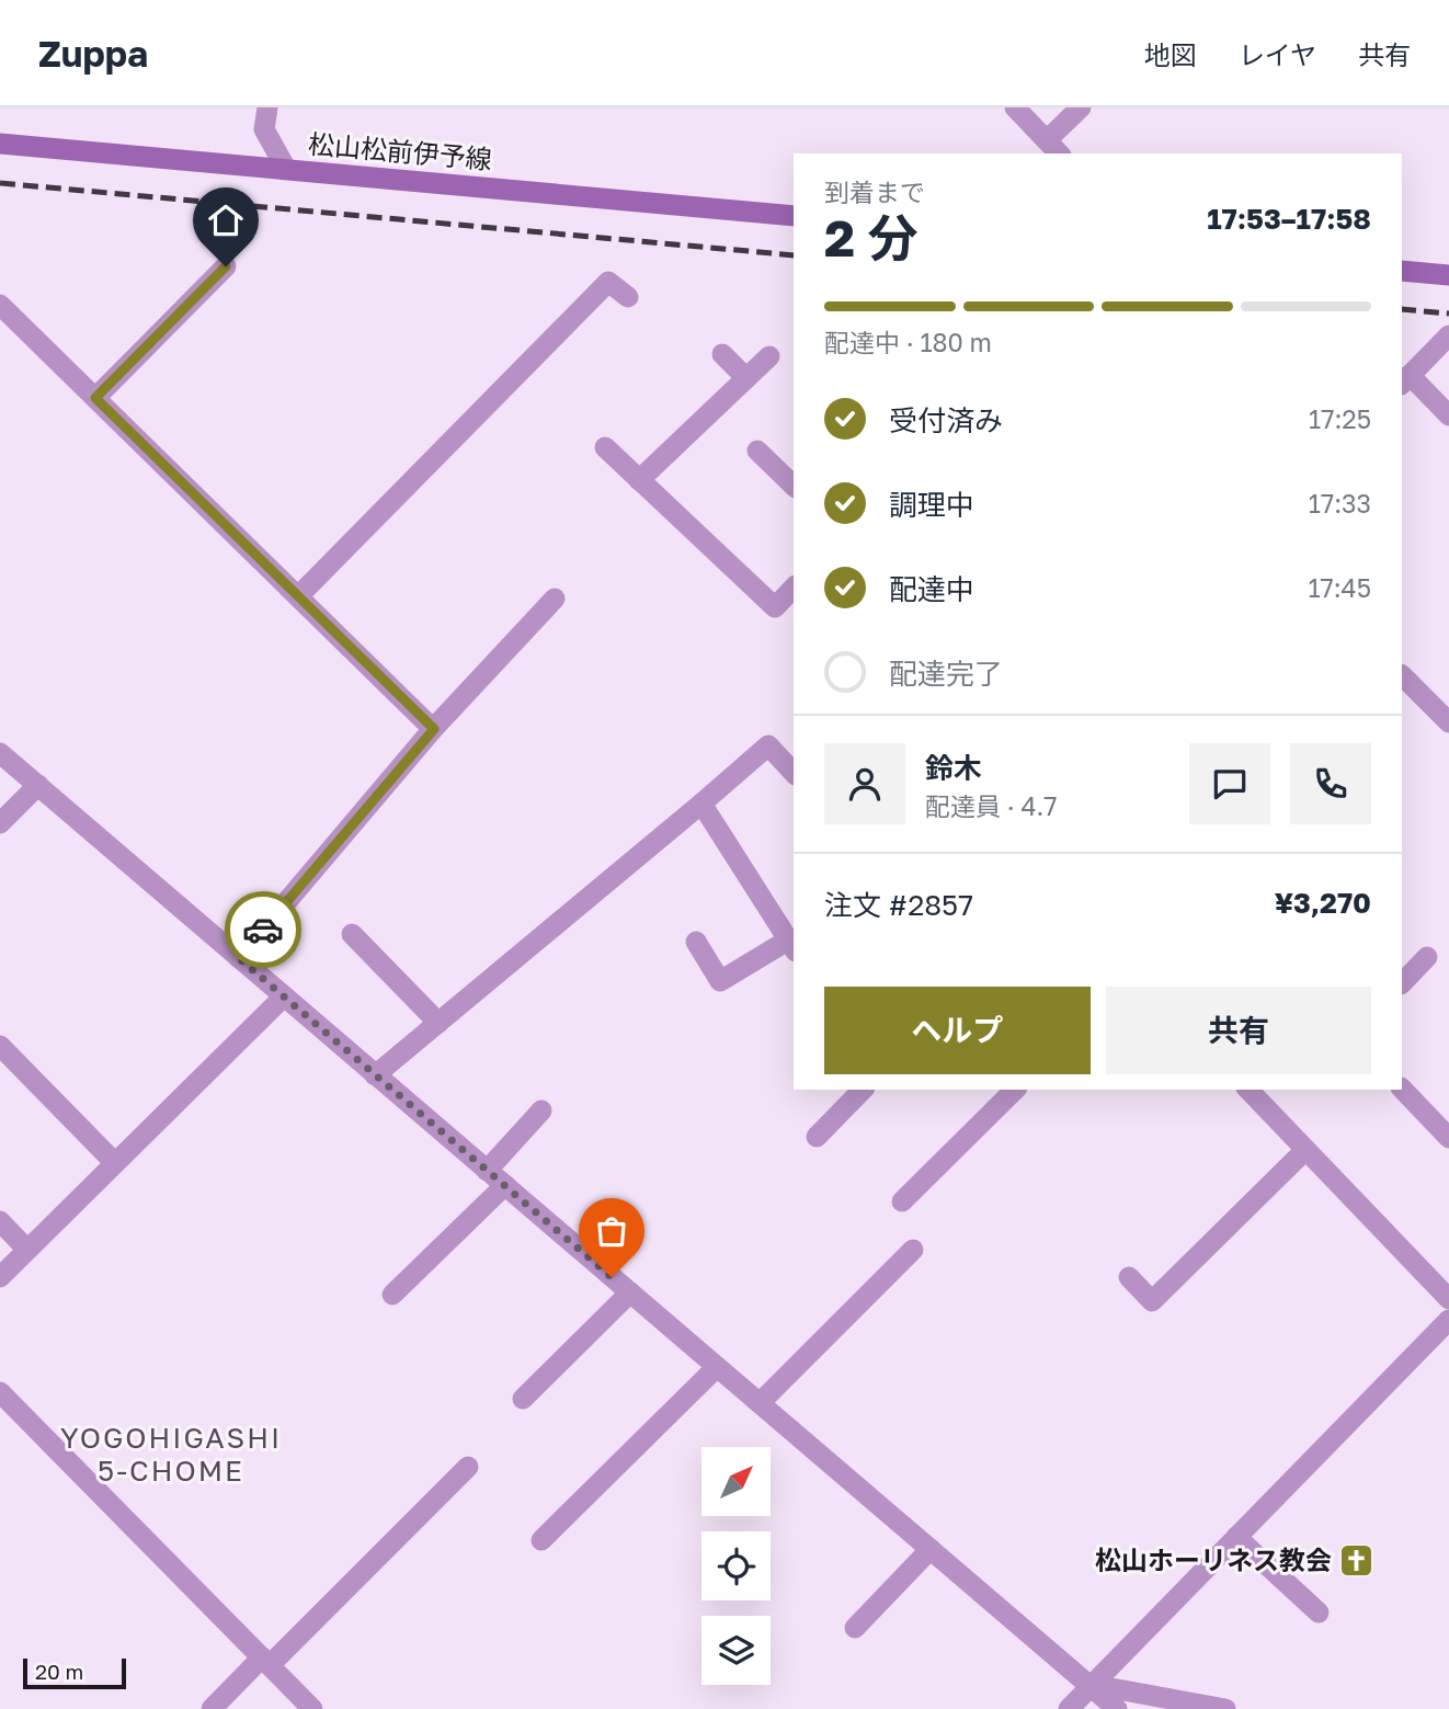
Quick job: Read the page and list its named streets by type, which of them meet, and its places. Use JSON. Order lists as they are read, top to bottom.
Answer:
{
  "streets": {
    "main road": ["松山松前伊予線"]
  },
  "districts": ["YOGOHIGASHI 5-CHOME"],
  "places": {
    "church": ["松山ホーリネス教会"]
  },
  "scale_bar": "20 m",
  "north": "top right",
  "page": {
    "header": "Zuppa",
    "nav": ["地図", "レイヤ", "共有"],
    "heading": ["2 分", "到着まで", "17:53–17:58"],
    "panel": [
      "鈴木",
      "配達員 · 4.7",
      "注文 #2857",
      "¥3,270"
    ],
    "bar": "配達中 · 180 m",
    "list": [
      ["受付済み", "17:25"],
      ["調理中", "17:33"],
      ["配達中", "17:45"],
      "配達完了"
    ],
    "buttons": ["ヘルプ", "共有"],
    "scale": "20 m"
  }
}
